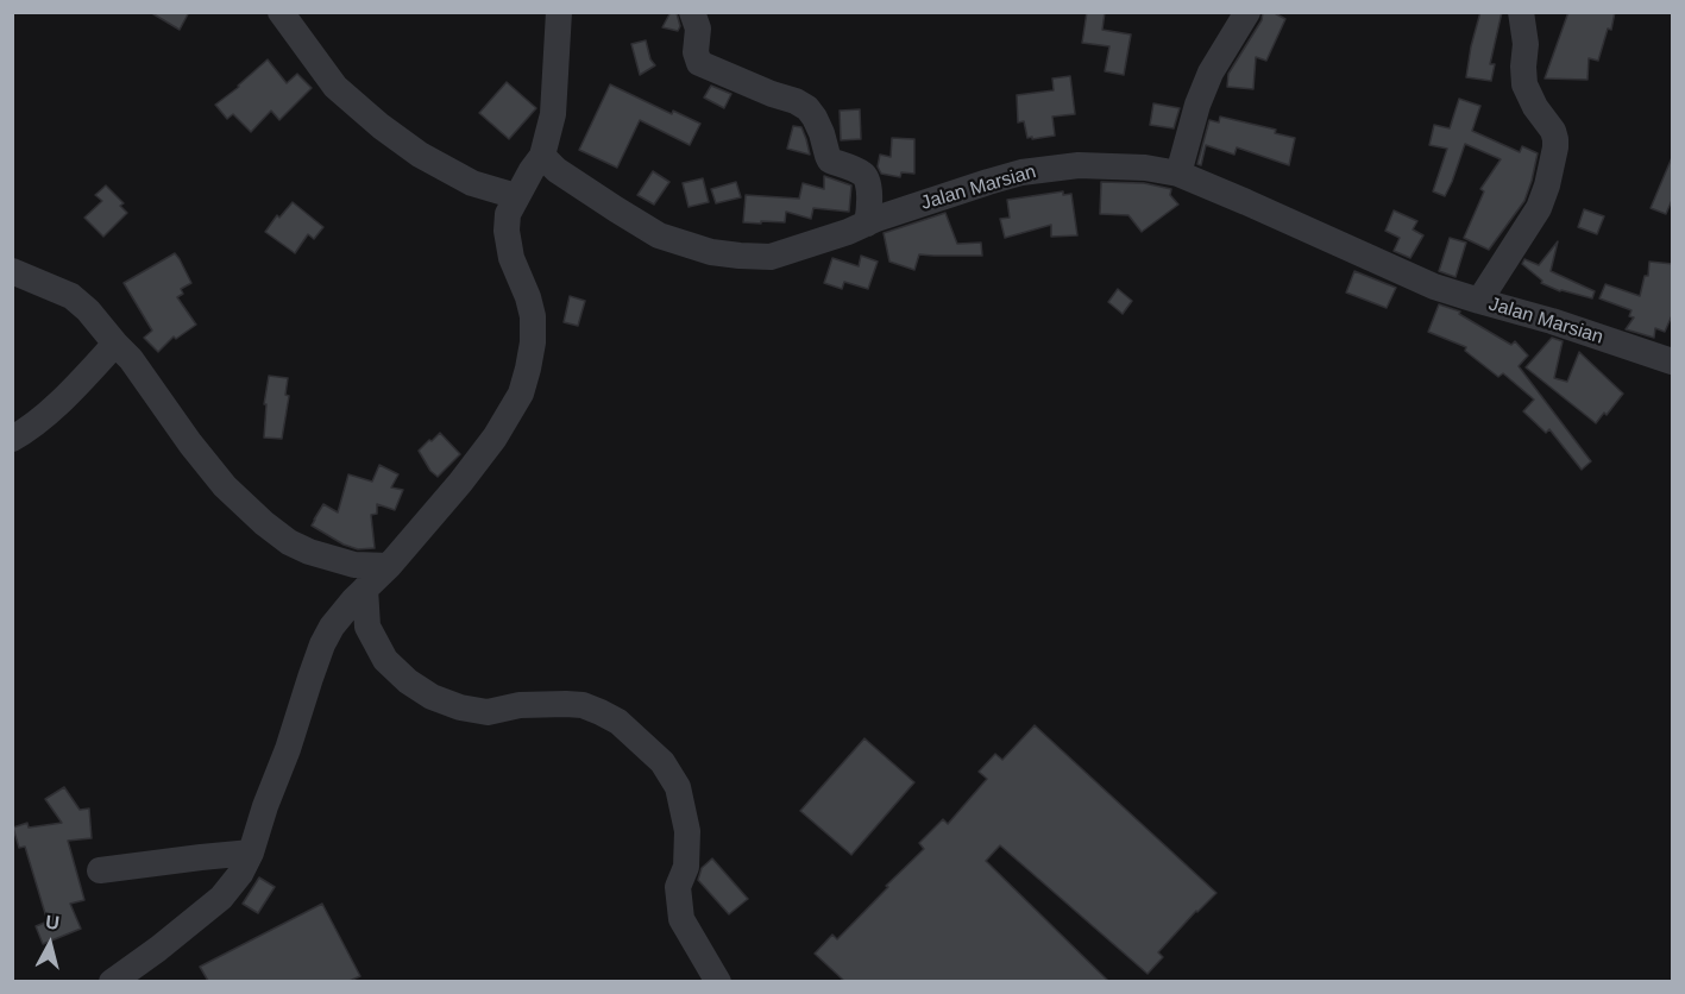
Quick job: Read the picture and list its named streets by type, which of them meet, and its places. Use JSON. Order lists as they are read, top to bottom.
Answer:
{
  "streets": {
    "street": ["Jalan Marsian"]
  },
  "north": "top"
}
